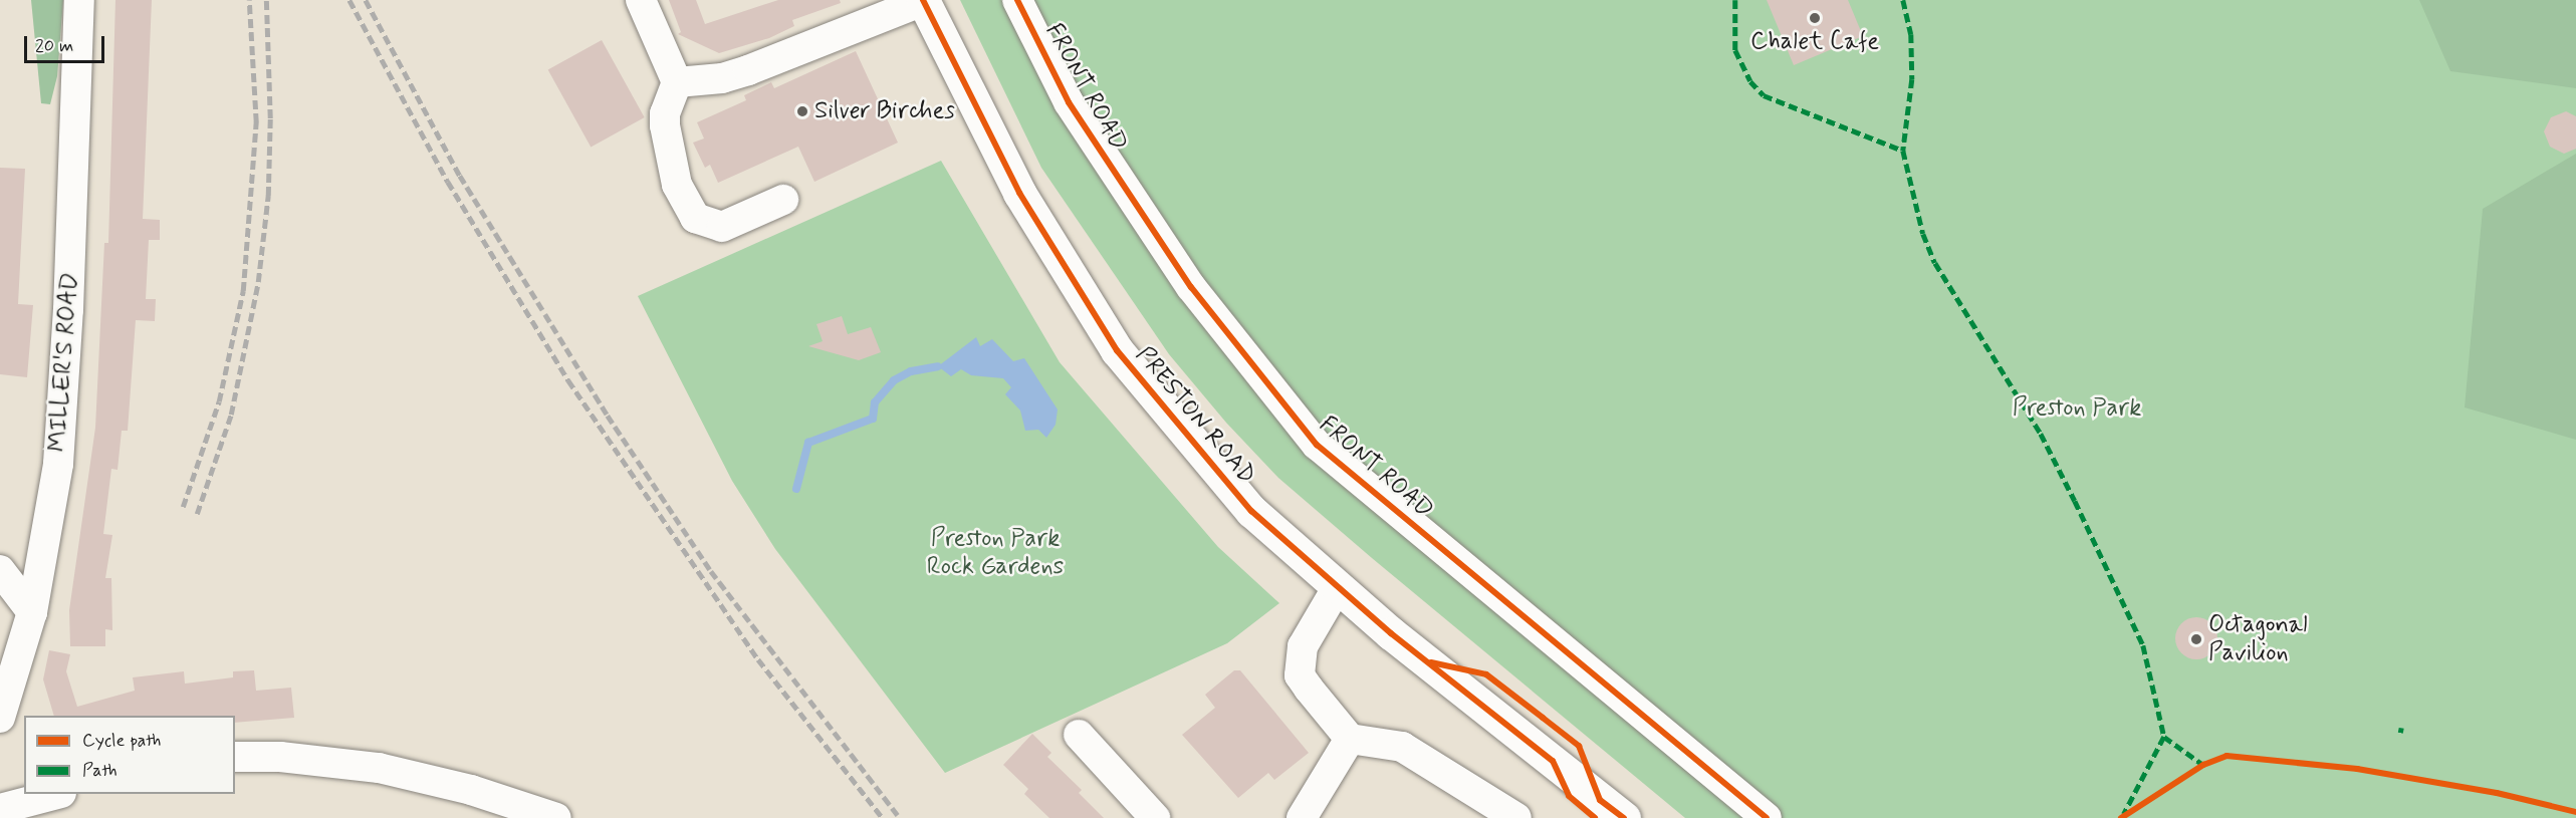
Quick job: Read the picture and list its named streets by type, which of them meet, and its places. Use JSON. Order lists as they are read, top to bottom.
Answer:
{
  "streets": {
    "highway": ["PRESTON ROAD"],
    "street": ["FRONT ROAD", "MILLER'S ROAD"]
  },
  "parks": ["Preston Park", "Preston Park Rock Gardens"],
  "places": ["Chalet Cafe", "Silver Birches", "Octagonal Pavilion"],
  "legend": ["Cycle path", "Path"],
  "scale_bar": "20 m"
}
